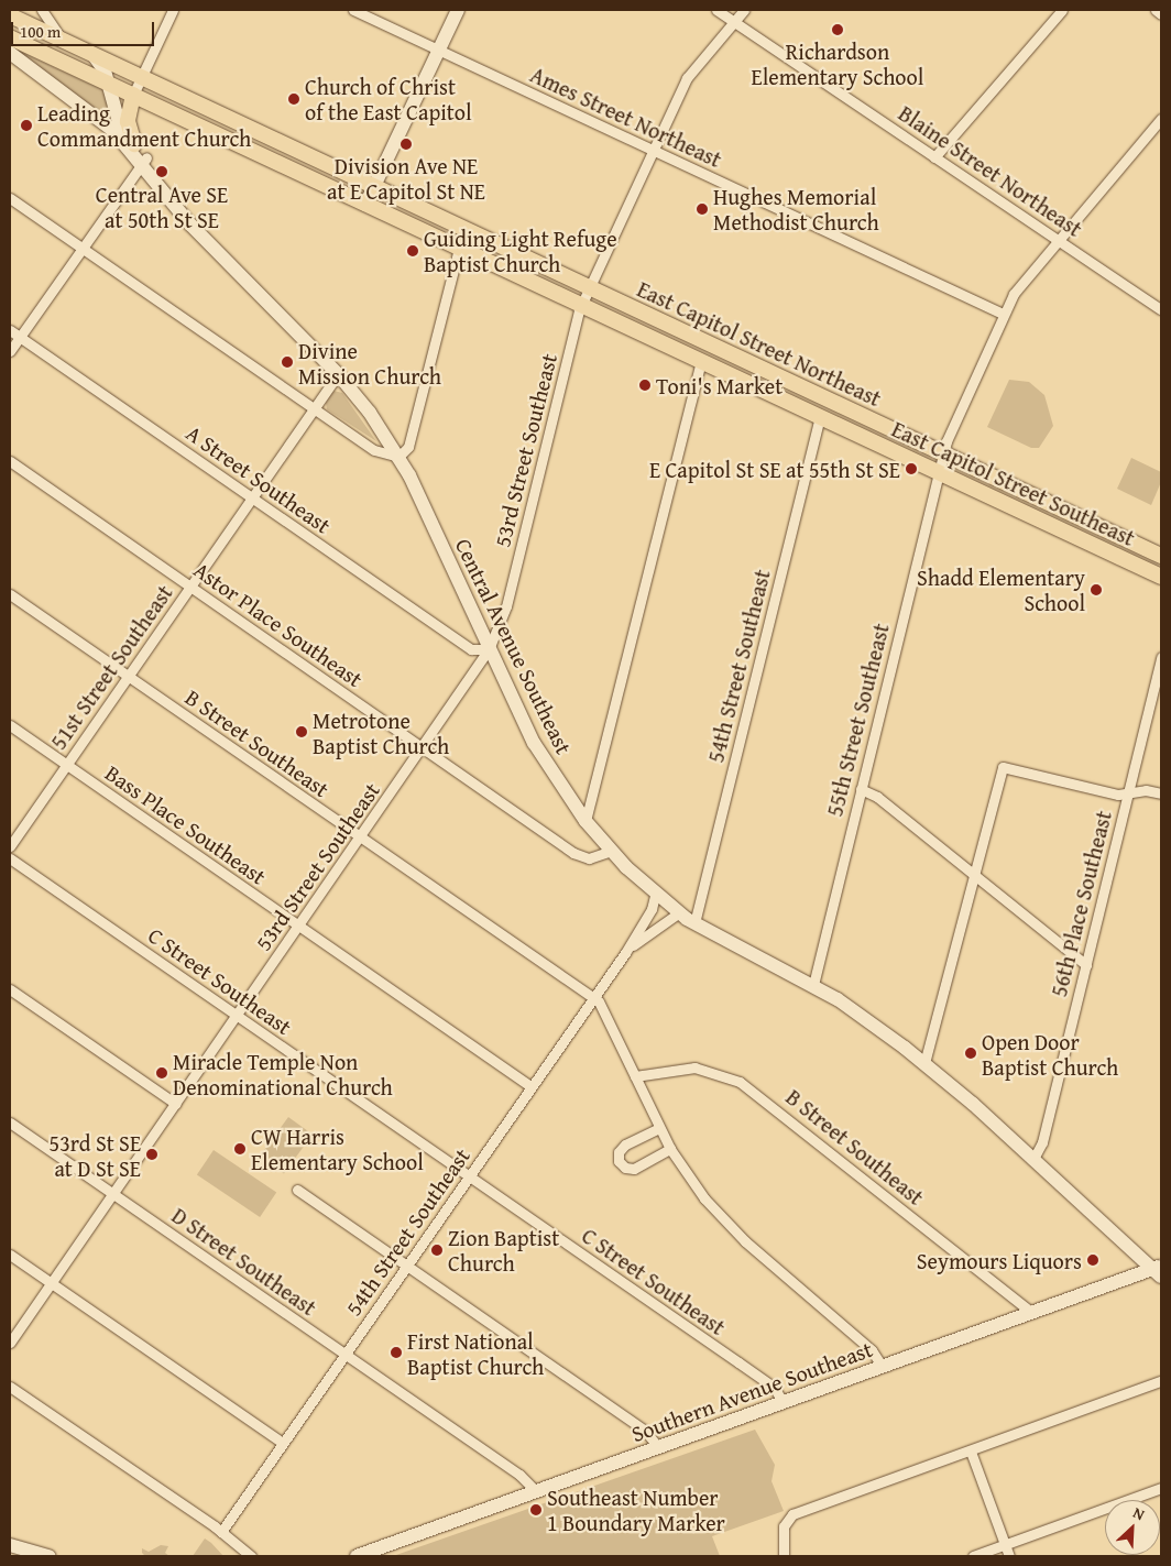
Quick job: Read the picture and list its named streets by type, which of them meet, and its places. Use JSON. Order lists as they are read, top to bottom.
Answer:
{
  "streets": {
    "main road": [
      "East Capitol Street Northeast",
      "East Capitol Street Southeast",
      "Central Avenue Southeast",
      "Southern Avenue Southeast"
    ],
    "street": [
      "Ames Street Northeast",
      "Blaine Street Northeast",
      "53rd Street Southeast",
      "A Street Southeast",
      "Astor Place Southeast",
      "54th Street Southeast",
      "51st Street Southeast",
      "55th Street Southeast",
      "B Street Southeast",
      "Bass Place Southeast",
      "56th Place Southeast",
      "C Street Southeast",
      "D Street Southeast"
    ]
  },
  "crossings": [
    ["Ames Street Northeast", "53rd Street Southeast"],
    ["Ames Street Northeast", "55th Street Southeast"],
    ["Blaine Street Northeast", "53rd Street Southeast"],
    ["Blaine Street Northeast", "55th Street Southeast"],
    ["East Capitol Street Northeast", "53rd Street Southeast"],
    ["East Capitol Street Northeast", "East Capitol Street Southeast"],
    ["East Capitol Street Northeast", "55th Street Southeast"],
    ["53rd Street Southeast", "A Street Southeast"],
    ["53rd Street Southeast", "East Capitol Street Southeast"],
    ["53rd Street Southeast", "Astor Place Southeast"],
    ["53rd Street Southeast", "Central Avenue Southeast"],
    ["53rd Street Southeast", "B Street Southeast"],
    ["53rd Street Southeast", "Bass Place Southeast"],
    ["53rd Street Southeast", "C Street Southeast"],
    ["53rd Street Southeast", "D Street Southeast"],
    ["A Street Southeast", "Central Avenue Southeast"],
    ["A Street Southeast", "51st Street Southeast"],
    ["East Capitol Street Southeast", "54th Street Southeast"],
    ["East Capitol Street Southeast", "55th Street Southeast"],
    ["Astor Place Southeast", "Central Avenue Southeast"],
    ["Astor Place Southeast", "51st Street Southeast"],
    ["Central Avenue Southeast", "54th Street Southeast"],
    ["Central Avenue Southeast", "51st Street Southeast"],
    ["Central Avenue Southeast", "55th Street Southeast"],
    ["Central Avenue Southeast", "56th Place Southeast"],
    ["Central Avenue Southeast", "Southern Avenue Southeast"],
    ["54th Street Southeast", "B Street Southeast"],
    ["54th Street Southeast", "Bass Place Southeast"],
    ["54th Street Southeast", "C Street Southeast"],
    ["54th Street Southeast", "D Street Southeast"],
    ["51st Street Southeast", "B Street Southeast"],
    ["51st Street Southeast", "Bass Place Southeast"],
    ["B Street Southeast", "Southern Avenue Southeast"],
    ["C Street Southeast", "Southern Avenue Southeast"],
    ["D Street Southeast", "Southern Avenue Southeast"]
  ],
  "places": [
    "Richardson Elementary School",
    "Church of Christ of the East Capitol",
    "Leading Commandment Church",
    "Division Ave NE at E Capitol St NE",
    "Central Ave SE at 50th St SE",
    "Hughes Memorial Methodist Church",
    "Guiding Light Refuge Baptist Church",
    "Divine Mission Church",
    "Toni's Market",
    "E Capitol St SE at 55th St SE",
    "Shadd Elementary School",
    "Metrotone Baptist Church",
    "Open Door Baptist Church",
    "Miracle Temple Non Denominational Church",
    "CW Harris Elementary School",
    "53rd St SE at D St SE",
    "Zion Baptist Church",
    "Seymours Liquors",
    "First National Baptist Church",
    "Southeast Number 1 Boundary Marker"
  ],
  "scale_bar": "100 m",
  "north": "top right"
}
